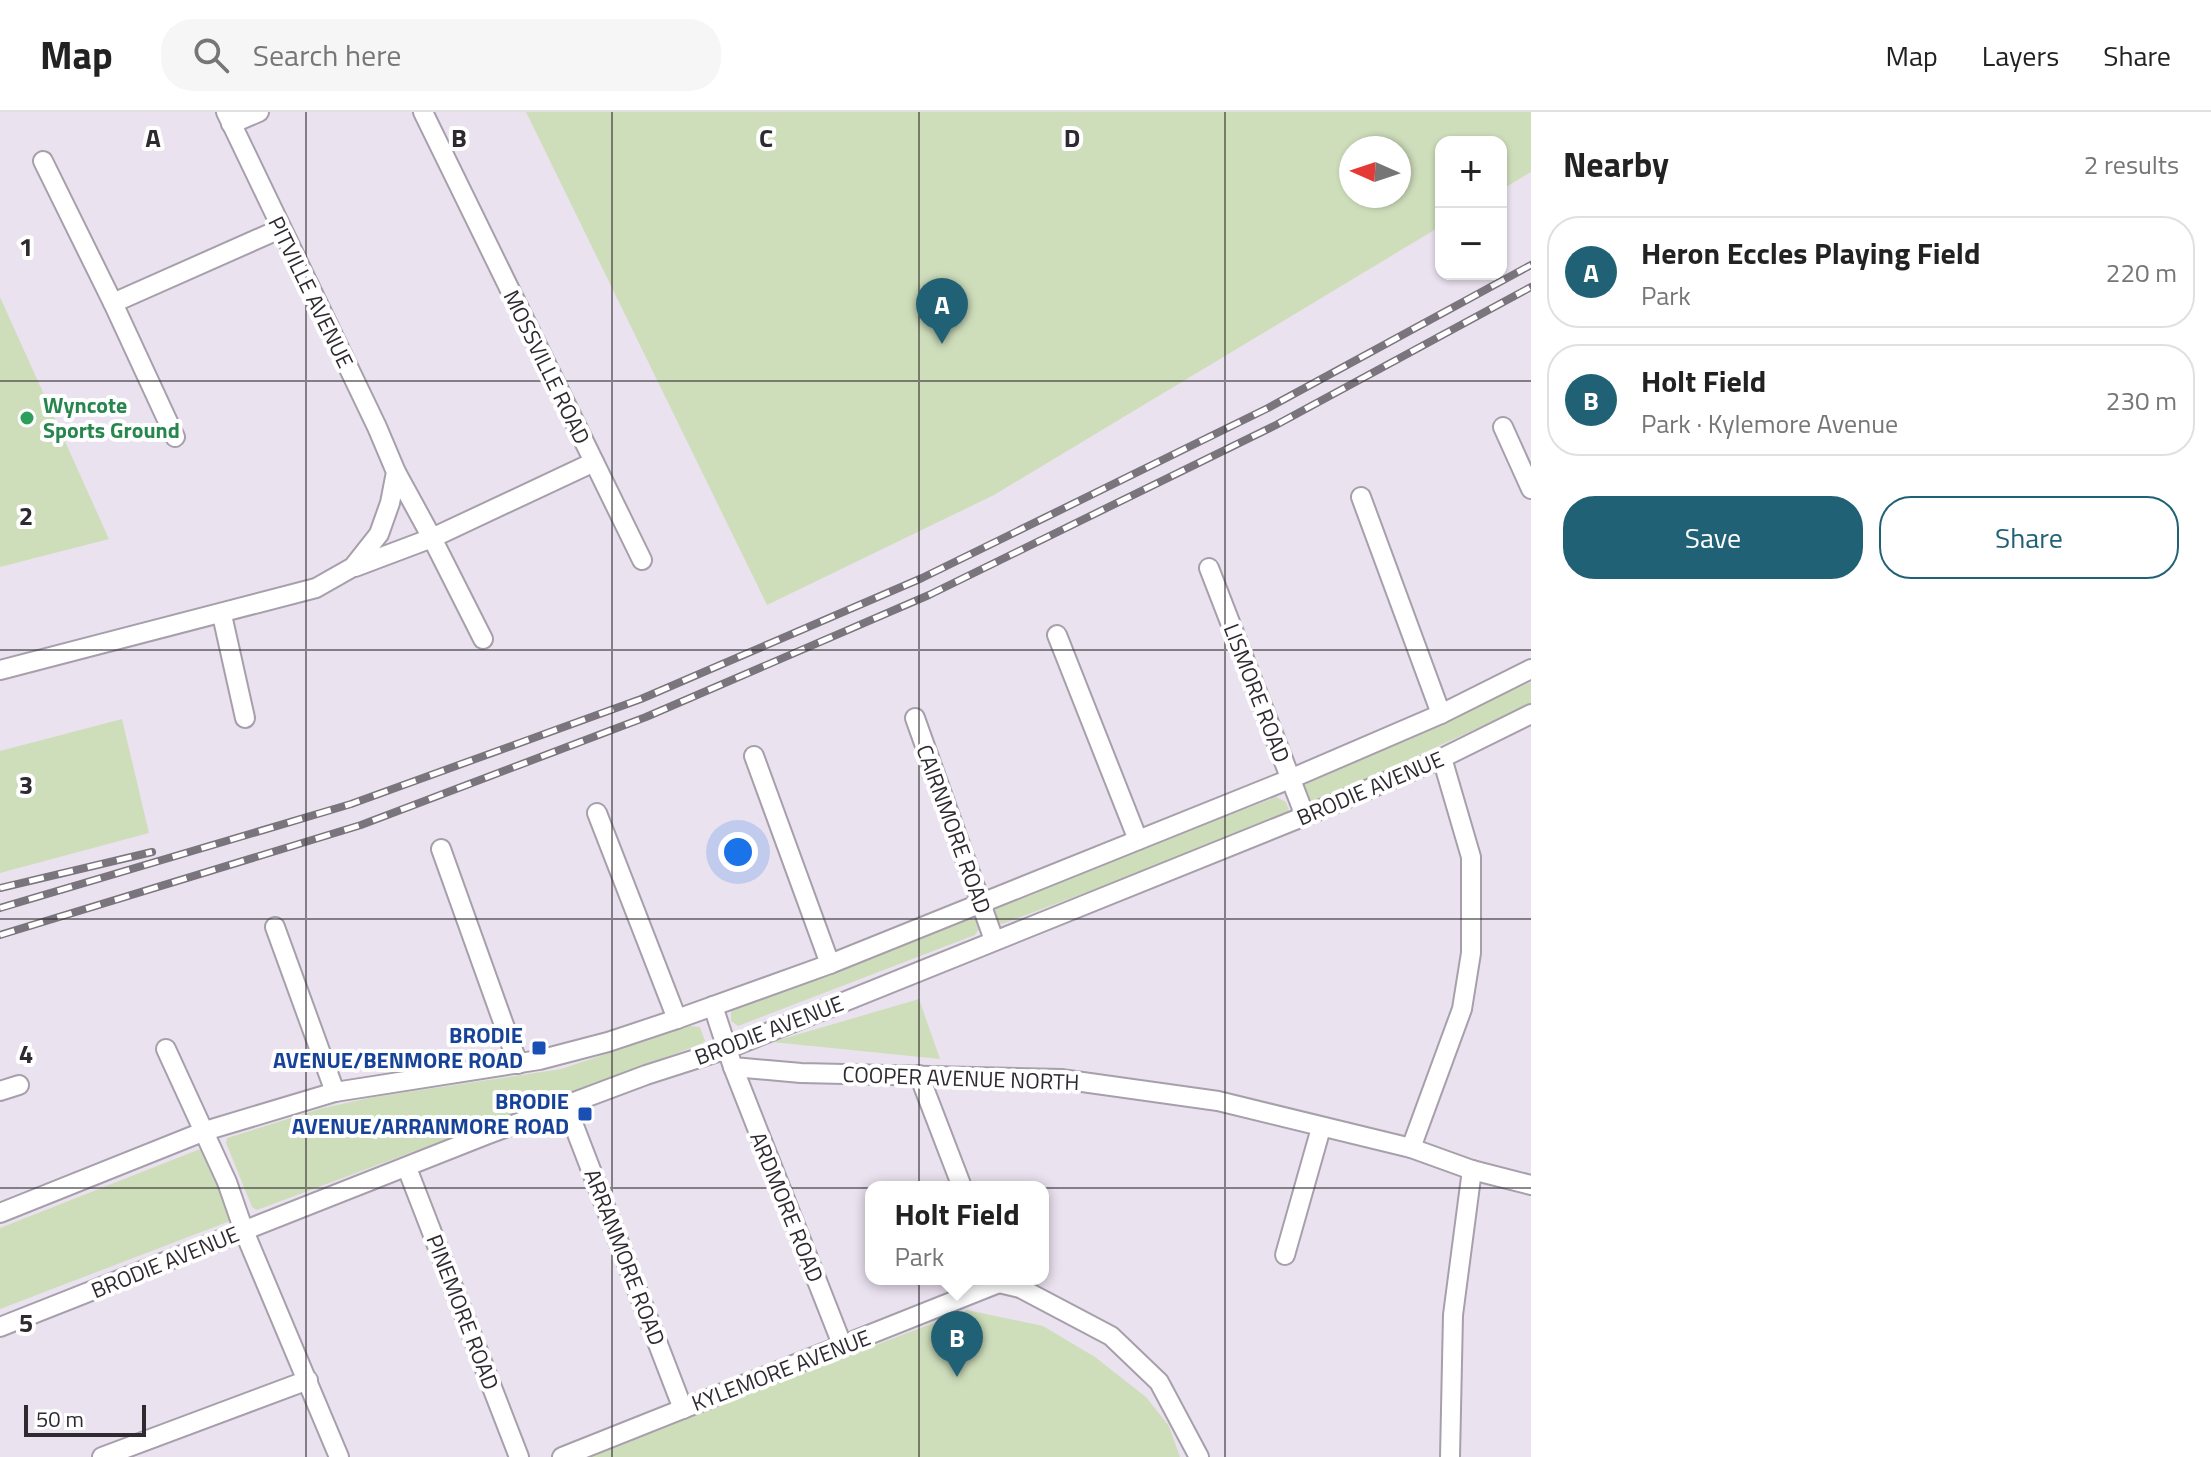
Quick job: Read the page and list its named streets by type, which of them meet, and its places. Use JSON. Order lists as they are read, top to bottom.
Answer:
{
  "streets": {
    "street": [
      "PITVILLE AVENUE",
      "MOSSVILLE ROAD",
      "LISMORE ROAD",
      "BRODIE AVENUE",
      "CAIRNMORE ROAD",
      "COOPER AVENUE NORTH",
      "ARDMORE ROAD",
      "ARRANMORE ROAD",
      "PINEMORE ROAD",
      "KYLEMORE AVENUE"
    ]
  },
  "crossings": [
    ["PITVILLE AVENUE", "MOSSVILLE ROAD"],
    ["LISMORE ROAD", "BRODIE AVENUE"],
    ["BRODIE AVENUE", "CAIRNMORE ROAD"],
    ["BRODIE AVENUE", "COOPER AVENUE NORTH"],
    ["BRODIE AVENUE", "ARDMORE ROAD"],
    ["BRODIE AVENUE", "ARRANMORE ROAD"],
    ["BRODIE AVENUE", "PINEMORE ROAD"],
    ["COOPER AVENUE NORTH", "ARDMORE ROAD"],
    ["ARDMORE ROAD", "KYLEMORE AVENUE"],
    ["ARRANMORE ROAD", "KYLEMORE AVENUE"]
  ],
  "places": {
    "other": ["Wyncote Sports Ground"],
    "transit": ["BRODIE AVENUE/BENMORE ROAD", "BRODIE AVENUE/ARRANMORE ROAD"]
  },
  "scale_bar": "50 m",
  "north": "left",
  "page": {
    "header": "Map",
    "search": "Search here",
    "nav": ["Map", "Layers", "Share"],
    "heading": ["Nearby", "2 results"],
    "map_buttons": ["+", "−"],
    "list": [
      {
        "mark": "A",
        "name": "Heron Eccles Playing Field",
        "note": "Park",
        "value": "220 m"
      },
      {
        "mark": "B",
        "name": "Holt Field",
        "note": "Park · Kylemore Avenue",
        "value": "230 m"
      }
    ],
    "pins": ["A", "B"],
    "buttons": ["Save", "Share"],
    "popup": ["Holt Field", "Park"],
    "scale": "50 m"
  },
  "grid": {
    "columns": [
      "A",
      "B",
      "C",
      "D"
    ],
    "rows": [
      "1",
      "2",
      "3",
      "4",
      "5"
    ]
  }
}
